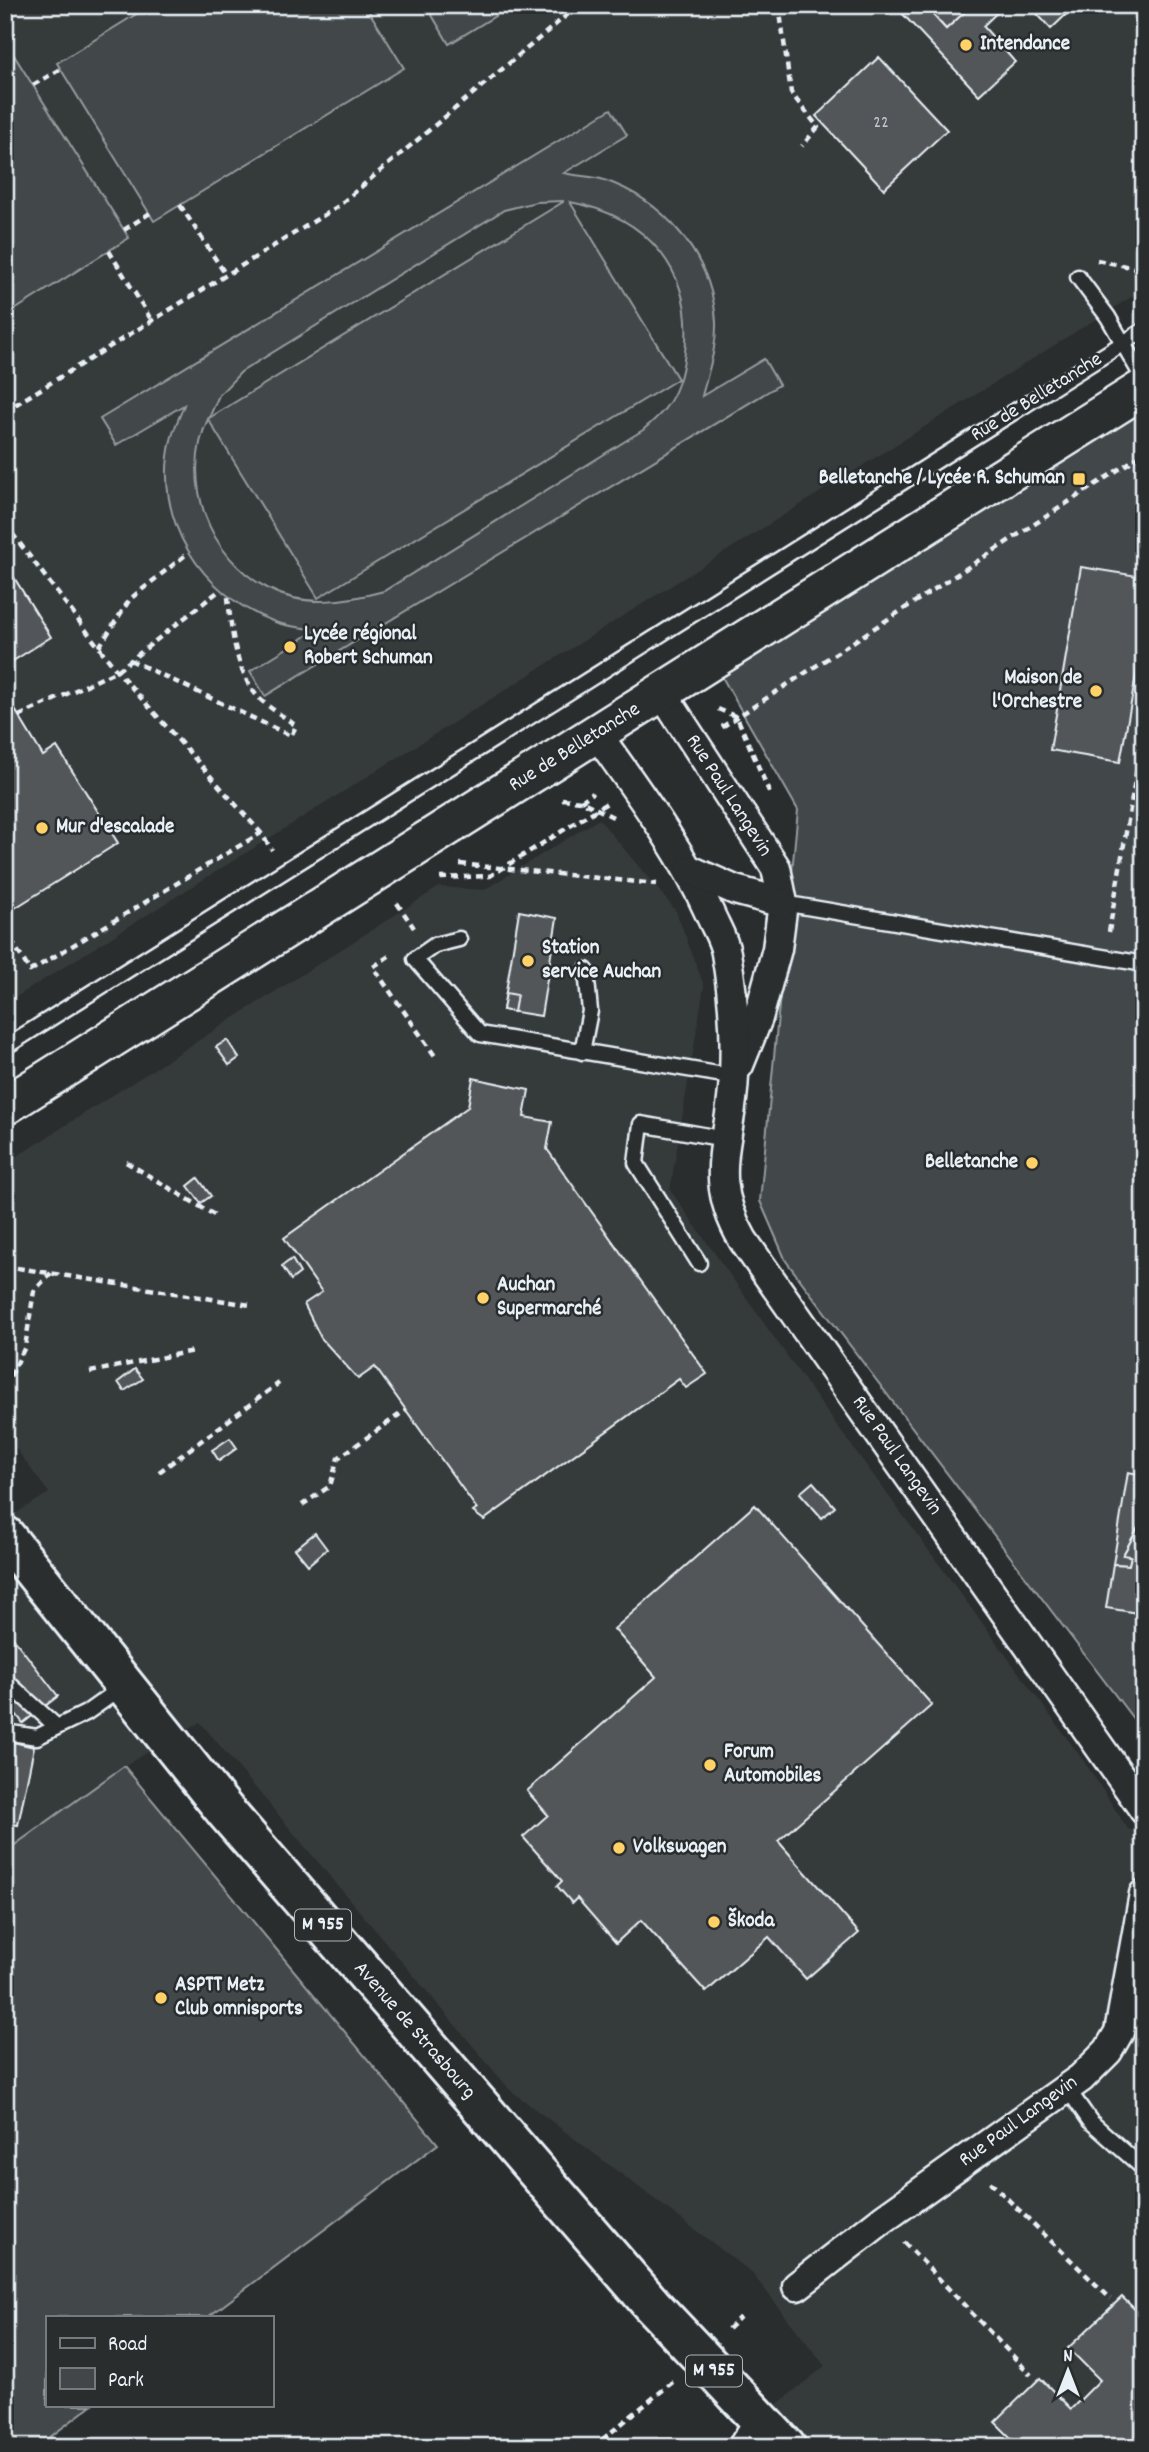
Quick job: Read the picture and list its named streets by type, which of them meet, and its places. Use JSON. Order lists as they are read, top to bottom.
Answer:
{
  "streets": {
    "main road": ["M 955", "Avenue de Strasbourg"],
    "street": ["Rue de Belletanche", "Rue Paul Langevin"]
  },
  "crossings": [
    ["Rue de Belletanche", "Rue Paul Langevin"]
  ],
  "places": {
    "other": [
      "Intendance",
      "Lycée régional Robert Schuman",
      "Maison de l'Orchestre",
      "Mur d'escalade",
      "Station service Auchan",
      "Belletanche",
      "Auchan Supermarché",
      "Forum Automobiles",
      "Volkswagen",
      "Škoda",
      "ASPTT Metz Club omnisports"
    ],
    "transit": ["Belletanche / Lycée R. Schuman"]
  },
  "house_numbers": ["22"],
  "legend": ["Road", "Park"],
  "north": "top"
}
